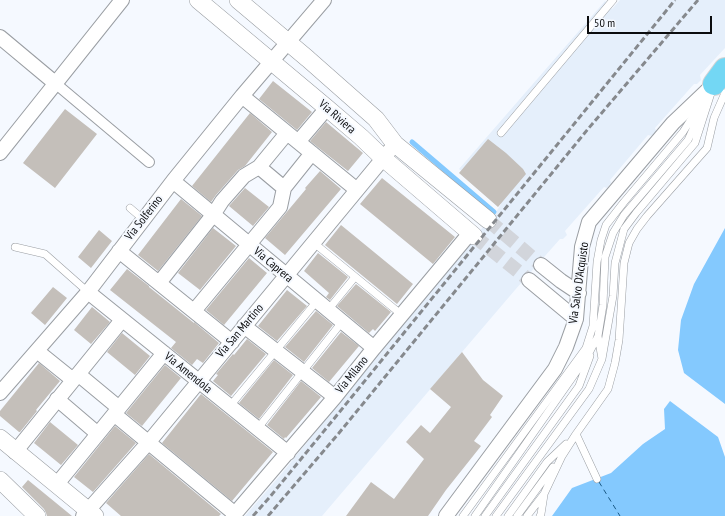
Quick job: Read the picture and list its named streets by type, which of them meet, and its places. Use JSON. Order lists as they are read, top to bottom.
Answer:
{
  "streets": {
    "street": [
      "Via Riviera",
      "Via Solferino",
      "Via Caprera",
      "Via Salvo D'Acquisto",
      "Via San Martino",
      "Via Amendola",
      "Via Milano"
    ]
  },
  "crossings": [
    ["Via Riviera", "Via Solferino"],
    ["Via Riviera", "Via San Martino"],
    ["Via Riviera", "Via Milano"],
    ["Via Solferino", "Via Caprera"],
    ["Via Solferino", "Via Amendola"],
    ["Via Caprera", "Via San Martino"],
    ["Via Caprera", "Via Milano"],
    ["Via San Martino", "Via Amendola"],
    ["Via Amendola", "Via Milano"]
  ],
  "scale_bar": "50 m"
}
